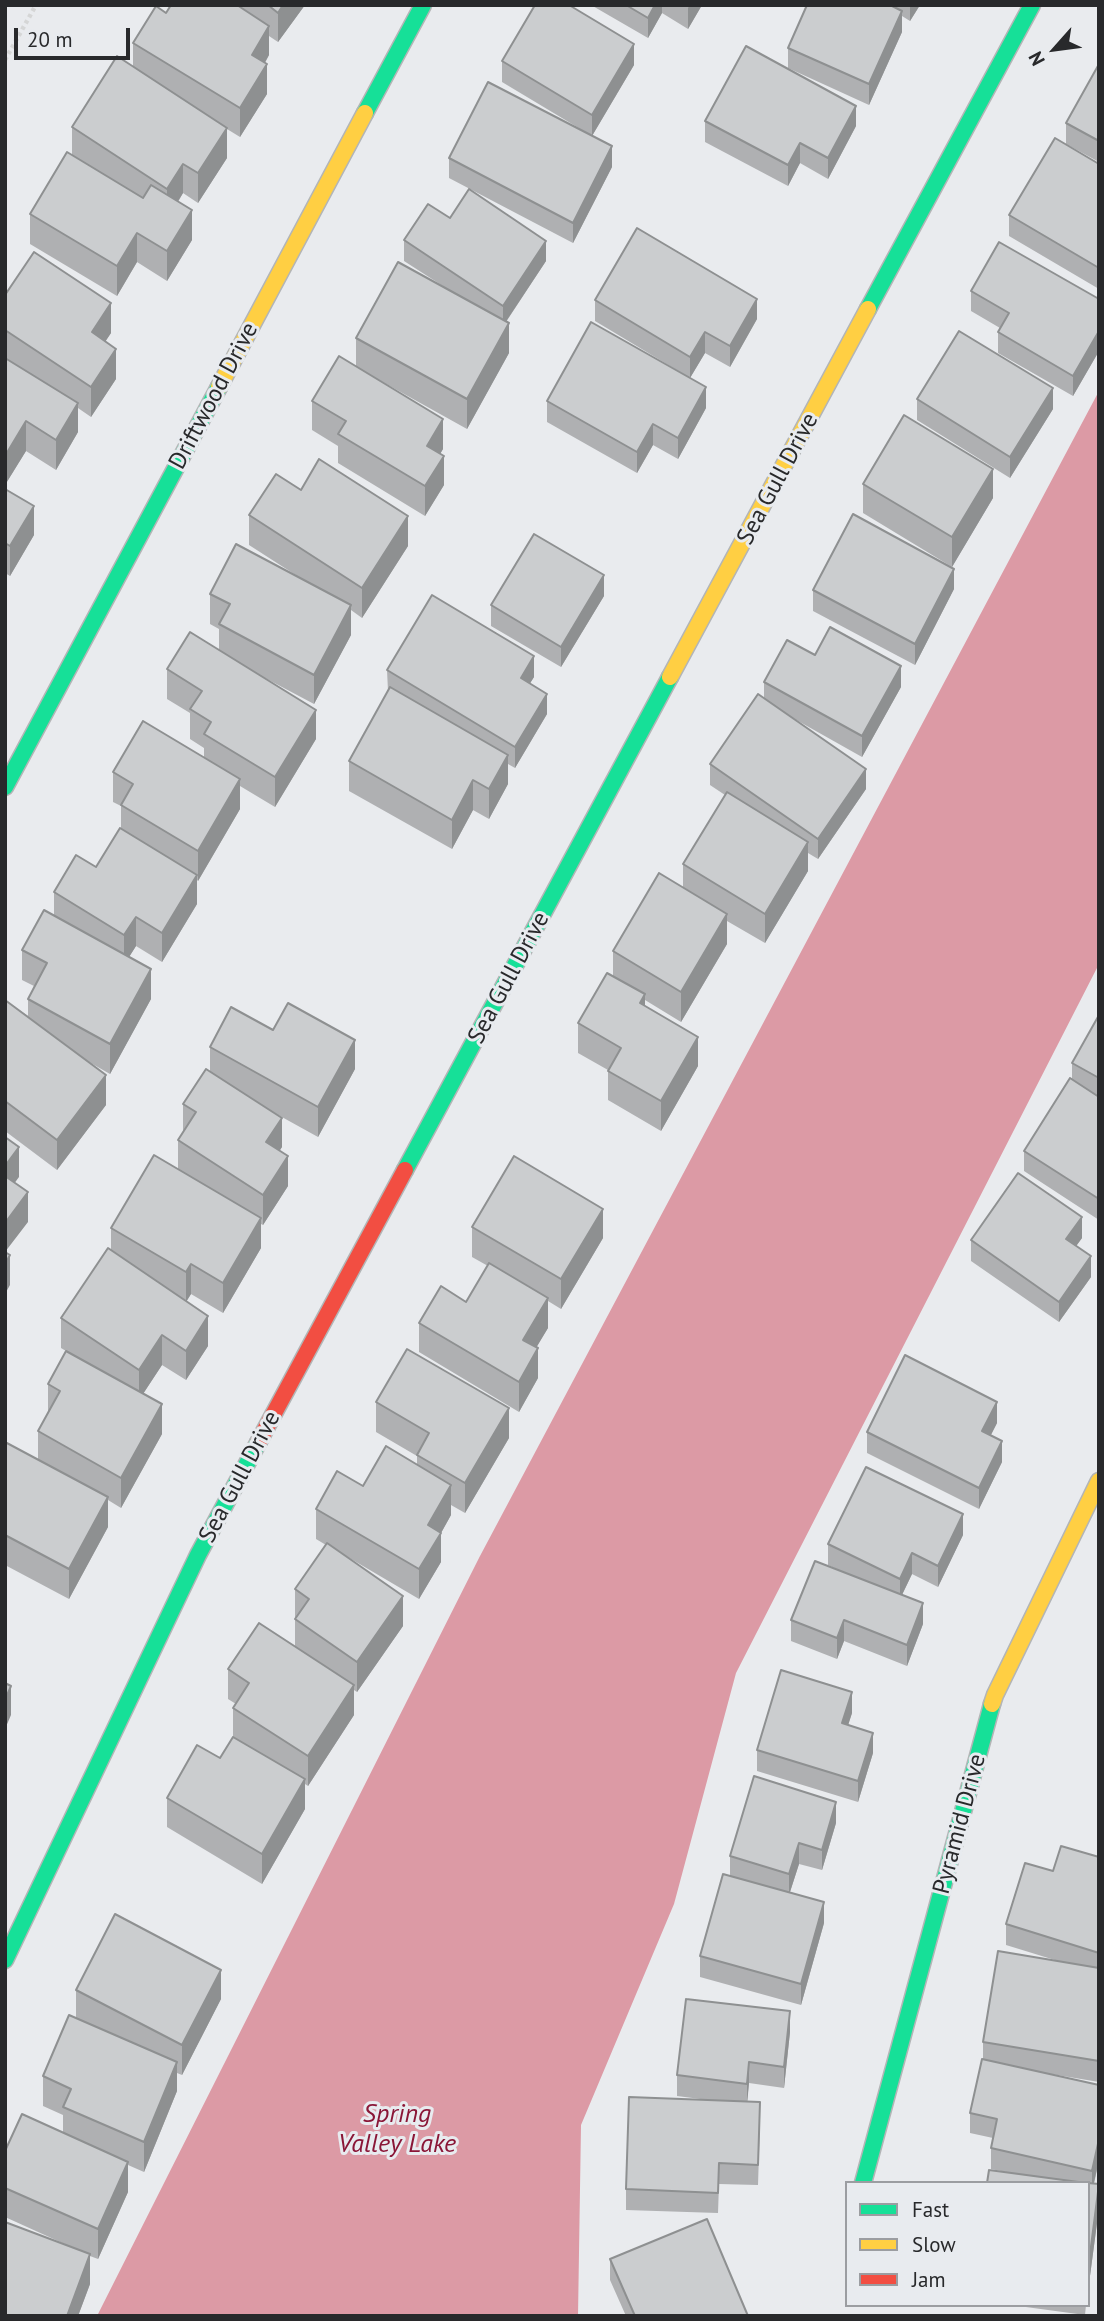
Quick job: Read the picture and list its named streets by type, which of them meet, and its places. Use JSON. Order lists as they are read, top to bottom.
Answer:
{
  "streets": {
    "street": ["Driftwood Drive", "Sea Gull Drive", "Pyramid Drive"]
  },
  "water": ["Spring Valley Lake"],
  "legend": ["Fast", "Slow", "Jam"],
  "scale_bar": "20 m",
  "north": "bottom left"
}
